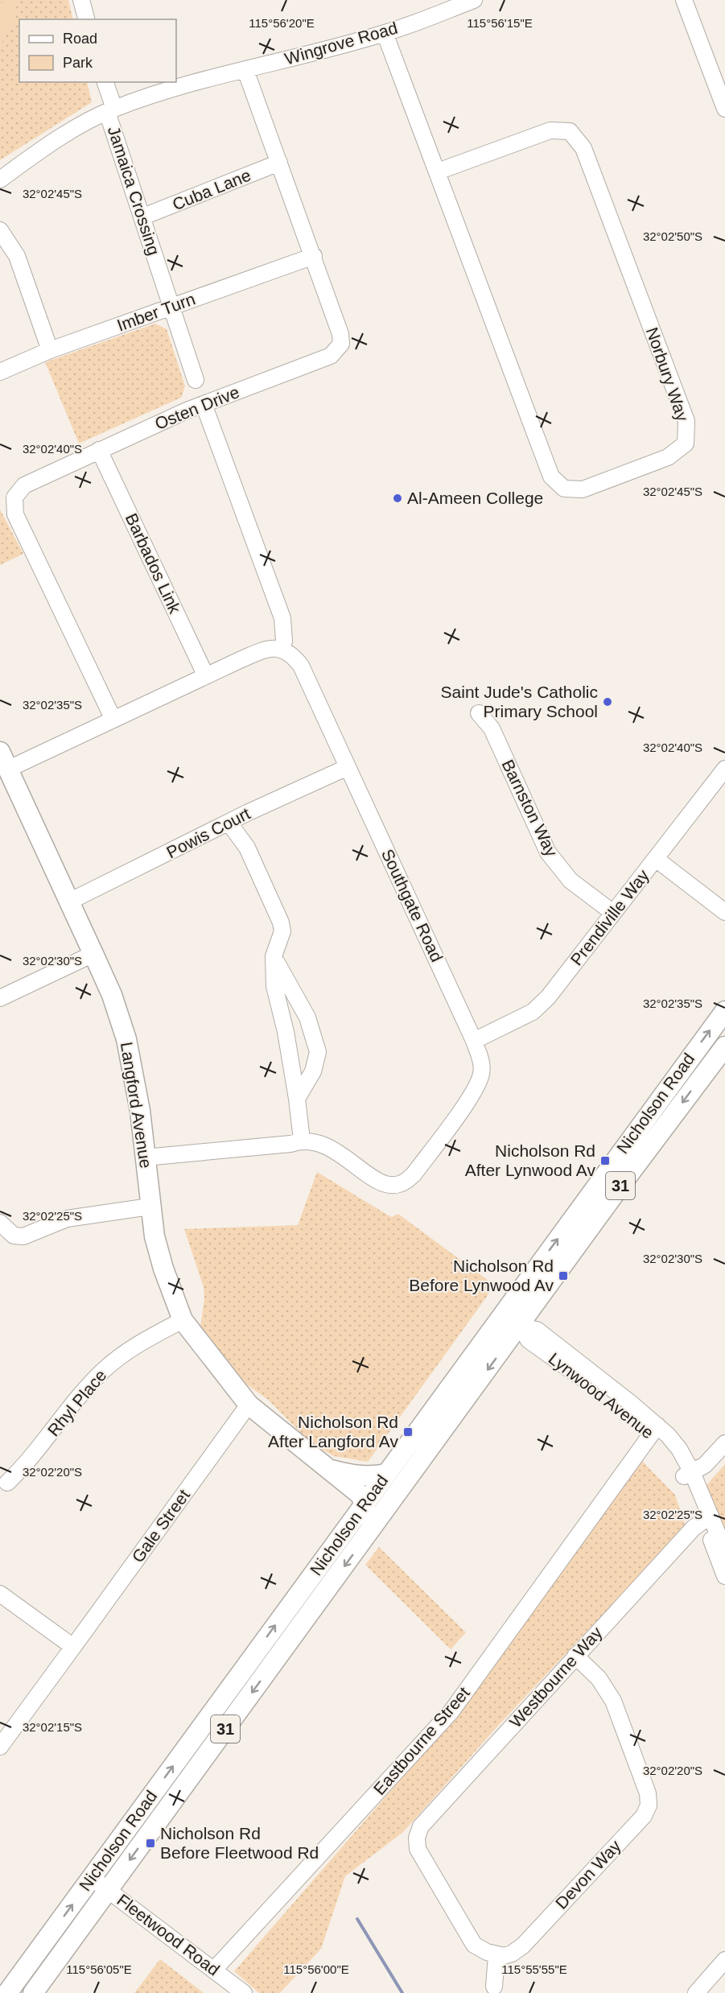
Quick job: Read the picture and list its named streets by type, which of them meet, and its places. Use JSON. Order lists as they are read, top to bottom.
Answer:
{
  "streets": {
    "main road": ["Nicholson Road", "Langford Avenue", "31"],
    "street": [
      "Wingrove Road",
      "Cuba Lane",
      "Jamaica Crossing",
      "Imber Turn",
      "Norbury Way",
      "Osten Drive",
      "Barbados Link",
      "Barnston Way",
      "Powis Court",
      "Southgate Road",
      "Prendiville Way",
      "Lynwood Avenue",
      "Rhyl Place",
      "Gale Street",
      "Westbourne Way",
      "Eastbourne Street",
      "Devon Way",
      "Fleetwood Road"
    ]
  },
  "crossings": [
    ["Wingrove Road", "Jamaica Crossing"],
    ["Wingrove Road", "Norbury Way"],
    ["Wingrove Road", "Osten Drive"],
    ["Cuba Lane", "Jamaica Crossing"],
    ["Cuba Lane", "Osten Drive"],
    ["Jamaica Crossing", "Imber Turn"],
    ["Imber Turn", "Osten Drive"],
    ["Osten Drive", "Barbados Link"],
    ["Barnston Way", "Prendiville Way"],
    ["Powis Court", "Southgate Road"],
    ["Powis Court", "Langford Avenue"],
    ["Southgate Road", "Prendiville Way"],
    ["Southgate Road", "Langford Avenue"],
    ["Nicholson Road", "Langford Avenue"],
    ["Nicholson Road", "Lynwood Avenue"],
    ["Nicholson Road", "Fleetwood Road"],
    ["Langford Avenue", "Rhyl Place"],
    ["Langford Avenue", "Gale Street"],
    ["Lynwood Avenue", "Westbourne Way"],
    ["Lynwood Avenue", "Eastbourne Street"],
    ["Westbourne Way", "Devon Way"],
    ["Eastbourne Street", "Fleetwood Road"]
  ],
  "places": {
    "other": ["Al-Ameen College", "Saint Jude's Catholic Primary School"],
    "transit": [
      "Nicholson Rd After Lynwood Av",
      "Nicholson Rd Before Lynwood Av",
      "Nicholson Rd After Langford Av",
      "Nicholson Rd Before Fleetwood Rd"
    ]
  },
  "legend": ["Road", "Park"],
  "coordinates": [
    "115°56'20\"E",
    "115°56'15\"E",
    "32°02'45\"S",
    "32°02'50\"S",
    "32°02'40\"S",
    "32°02'35\"S",
    "32°02'30\"S",
    "32°02'25\"S",
    "32°02'20\"S",
    "32°02'15\"S",
    "115°56'05\"E",
    "115°56'00\"E",
    "115°55'55\"E"
  ]
}
